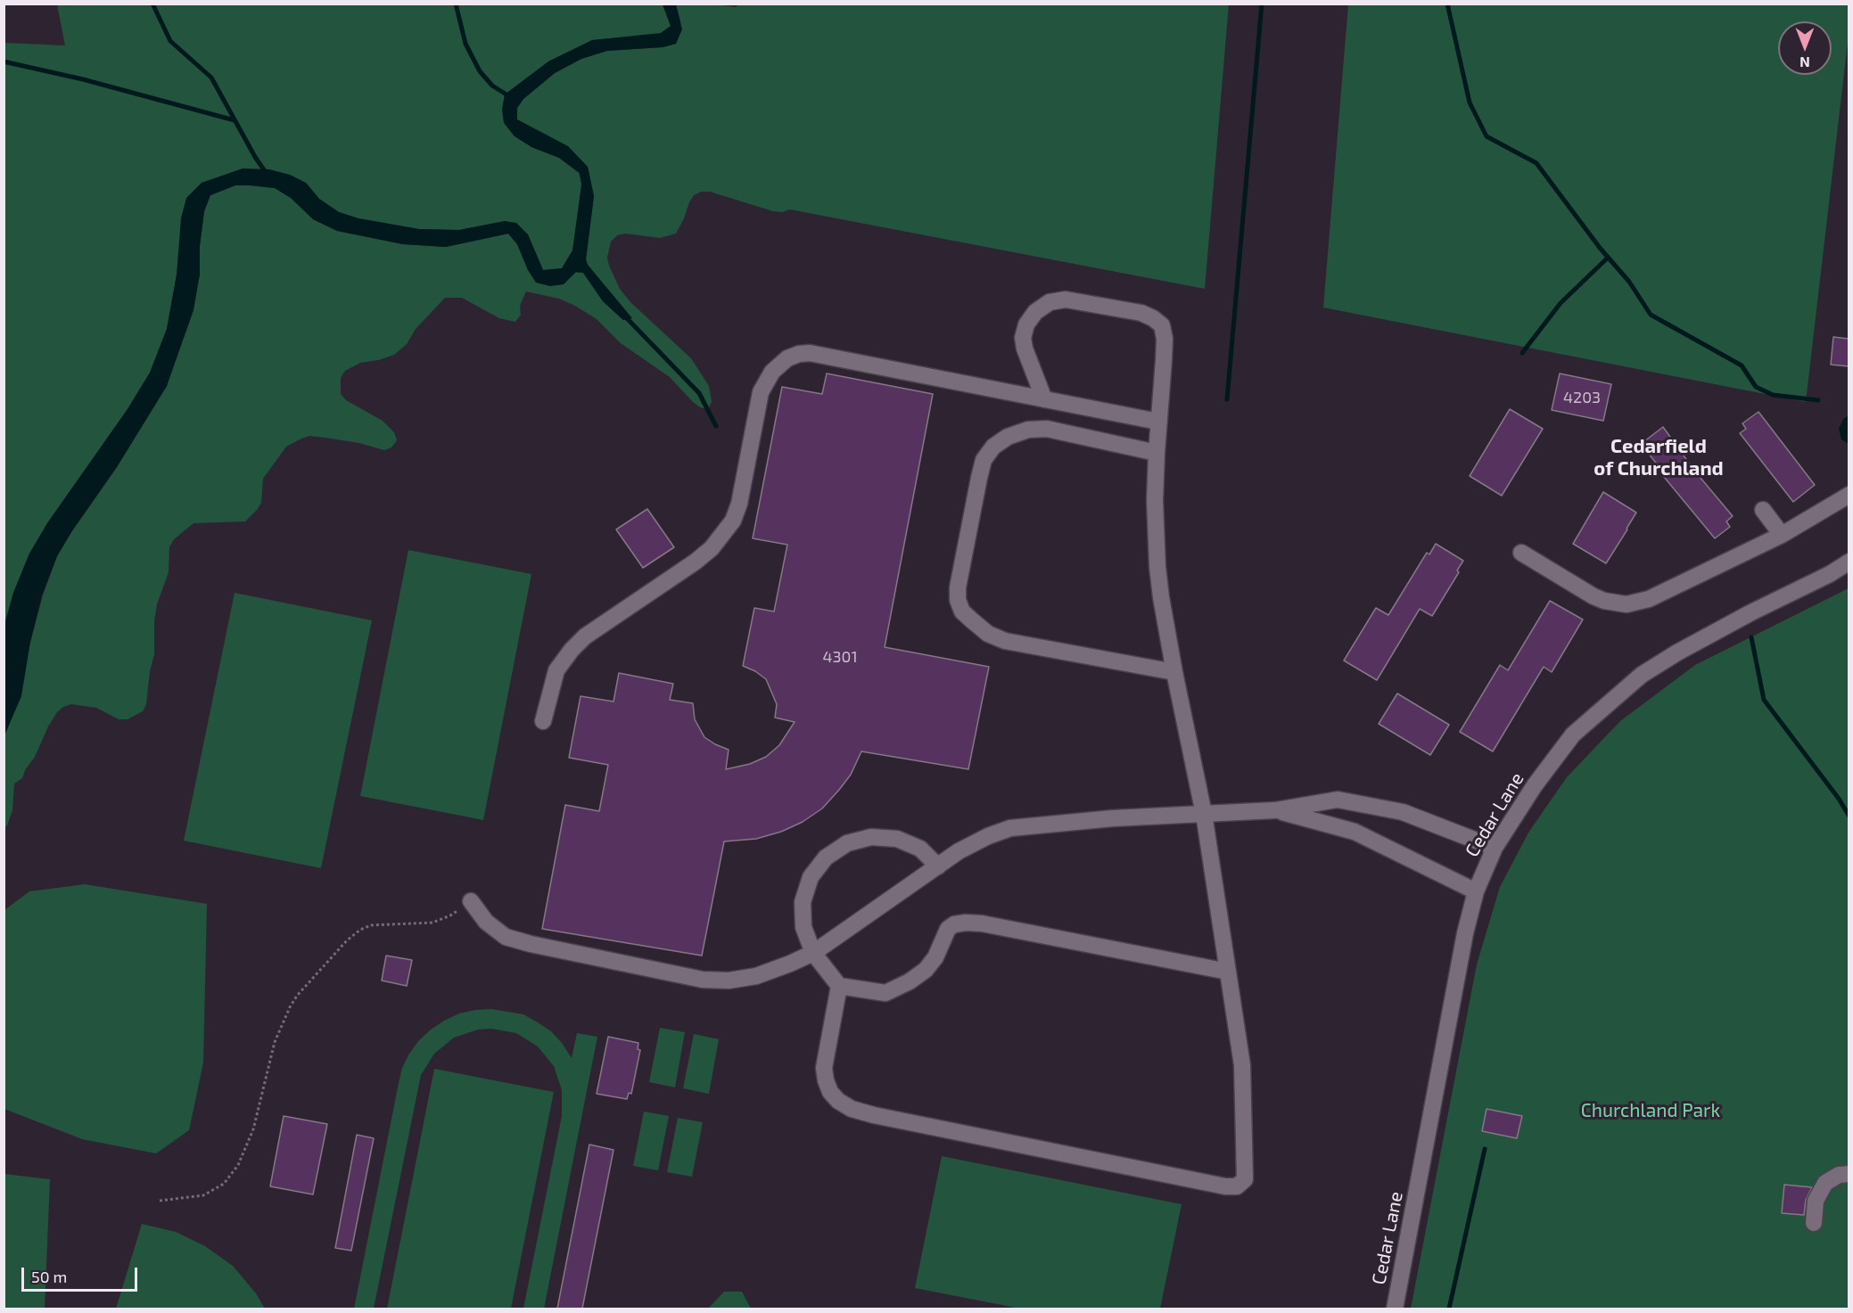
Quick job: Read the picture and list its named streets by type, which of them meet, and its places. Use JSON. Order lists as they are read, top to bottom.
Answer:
{
  "streets": {
    "street": ["Cedar Lane"]
  },
  "districts": ["Cedarfield of Churchland"],
  "parks": ["Churchland Park"],
  "house_numbers": ["4203", "4301"],
  "scale_bar": "50 m",
  "north": "bottom"
}
